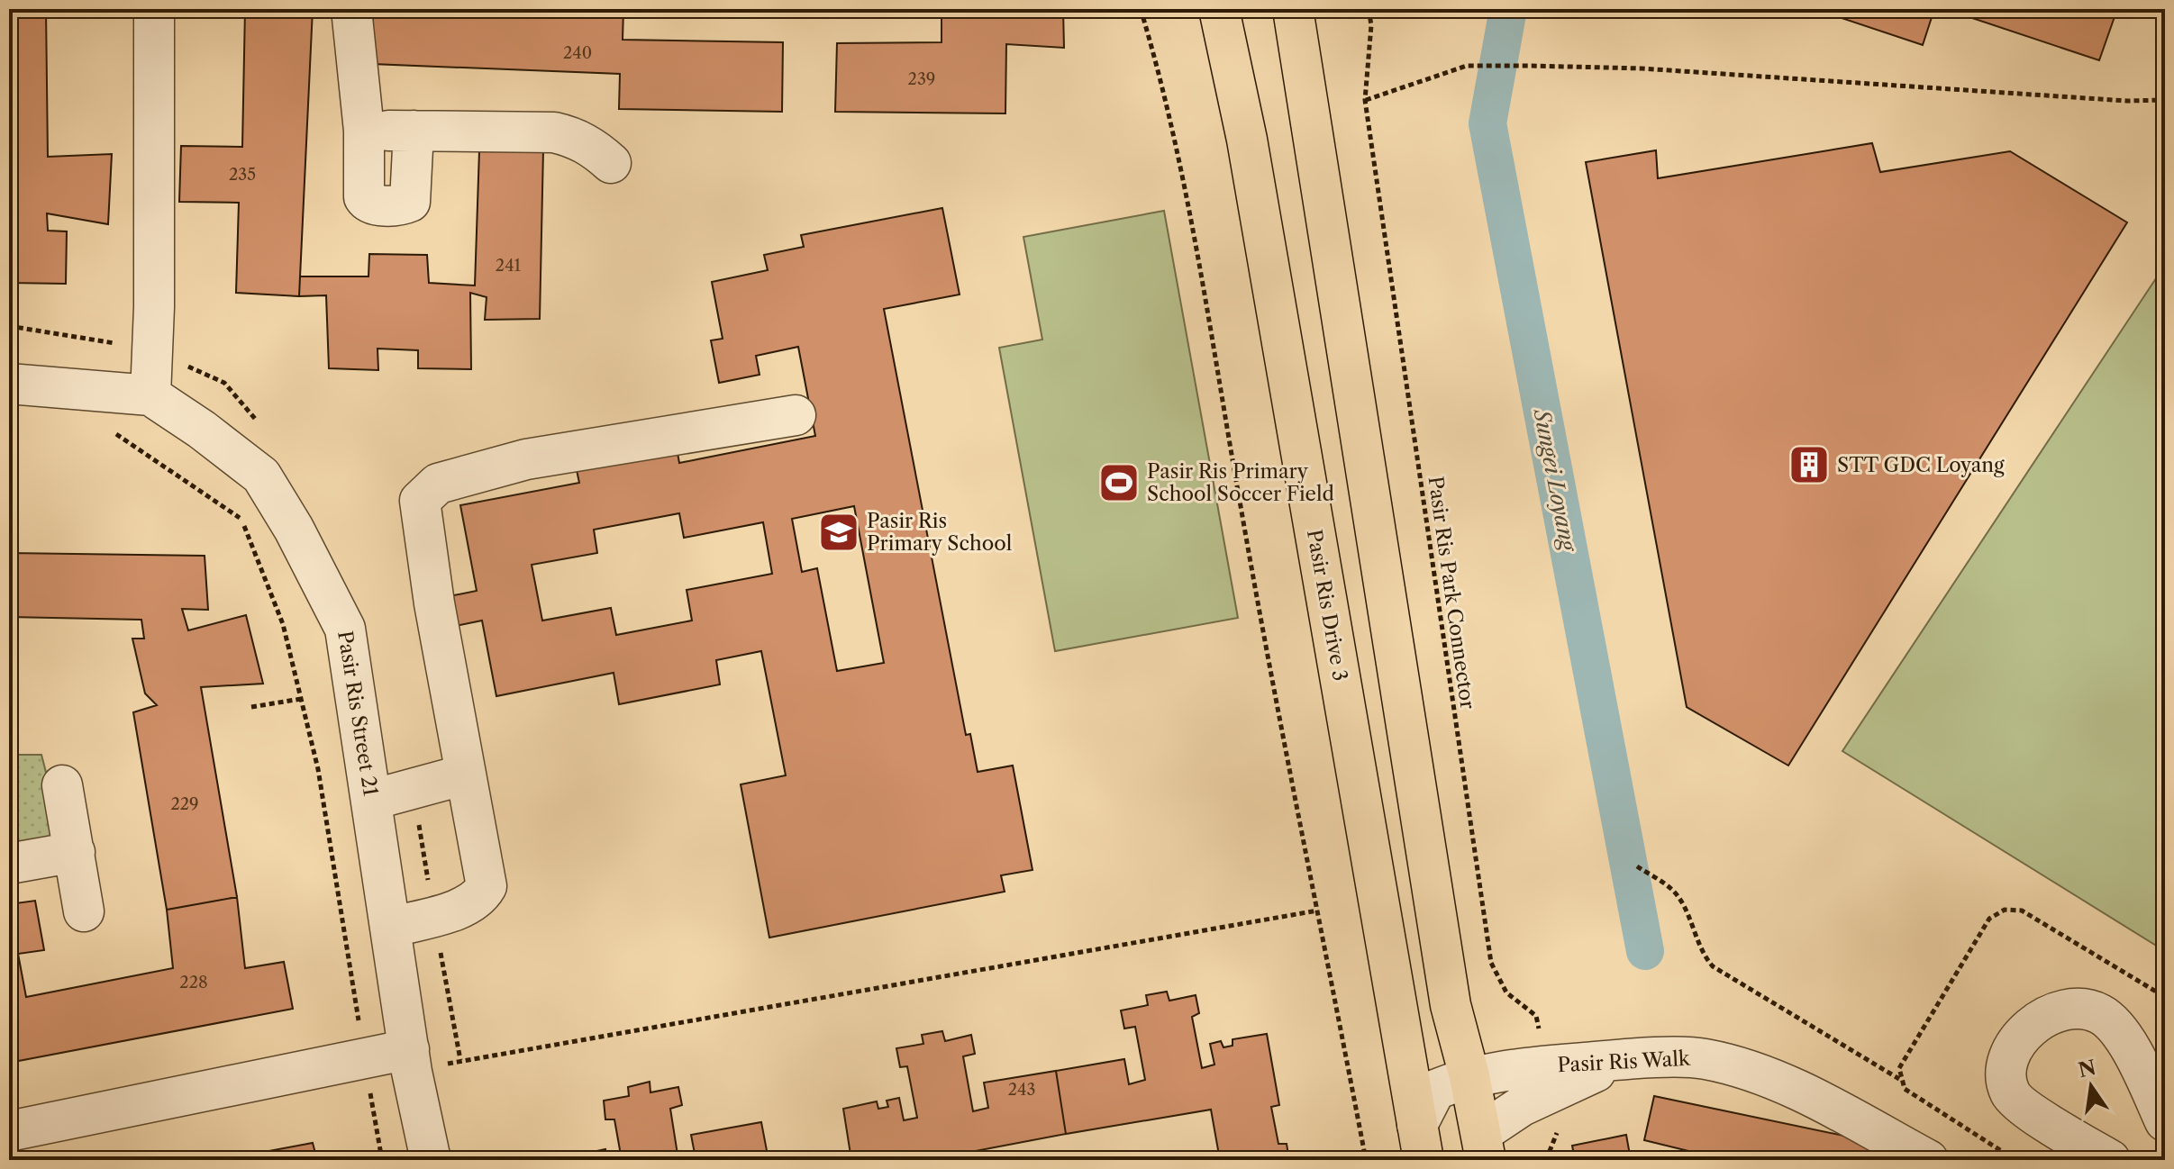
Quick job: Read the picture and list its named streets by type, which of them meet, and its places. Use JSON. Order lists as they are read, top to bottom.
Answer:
{
  "streets": {
    "main road": ["Pasir Ris Drive 3"],
    "street": ["Pasir Ris Street 21", "Pasir Ris Walk"],
    "path": ["Pasir Ris Park Connector"]
  },
  "crossings": [
    ["Pasir Ris Park Connector", "Pasir Ris Walk"],
    ["Pasir Ris Drive 3", "Pasir Ris Walk"]
  ],
  "water": ["Sungei Loyang"],
  "places": {
    "building": ["STT GDC Loyang"],
    "sports": ["Pasir Ris Primary School Soccer Field"],
    "school or university": ["Pasir Ris Primary School"]
  },
  "house_numbers": [
    "240",
    "239",
    "235",
    "241",
    "229",
    "228",
    "243"
  ],
  "north": "top"
}
